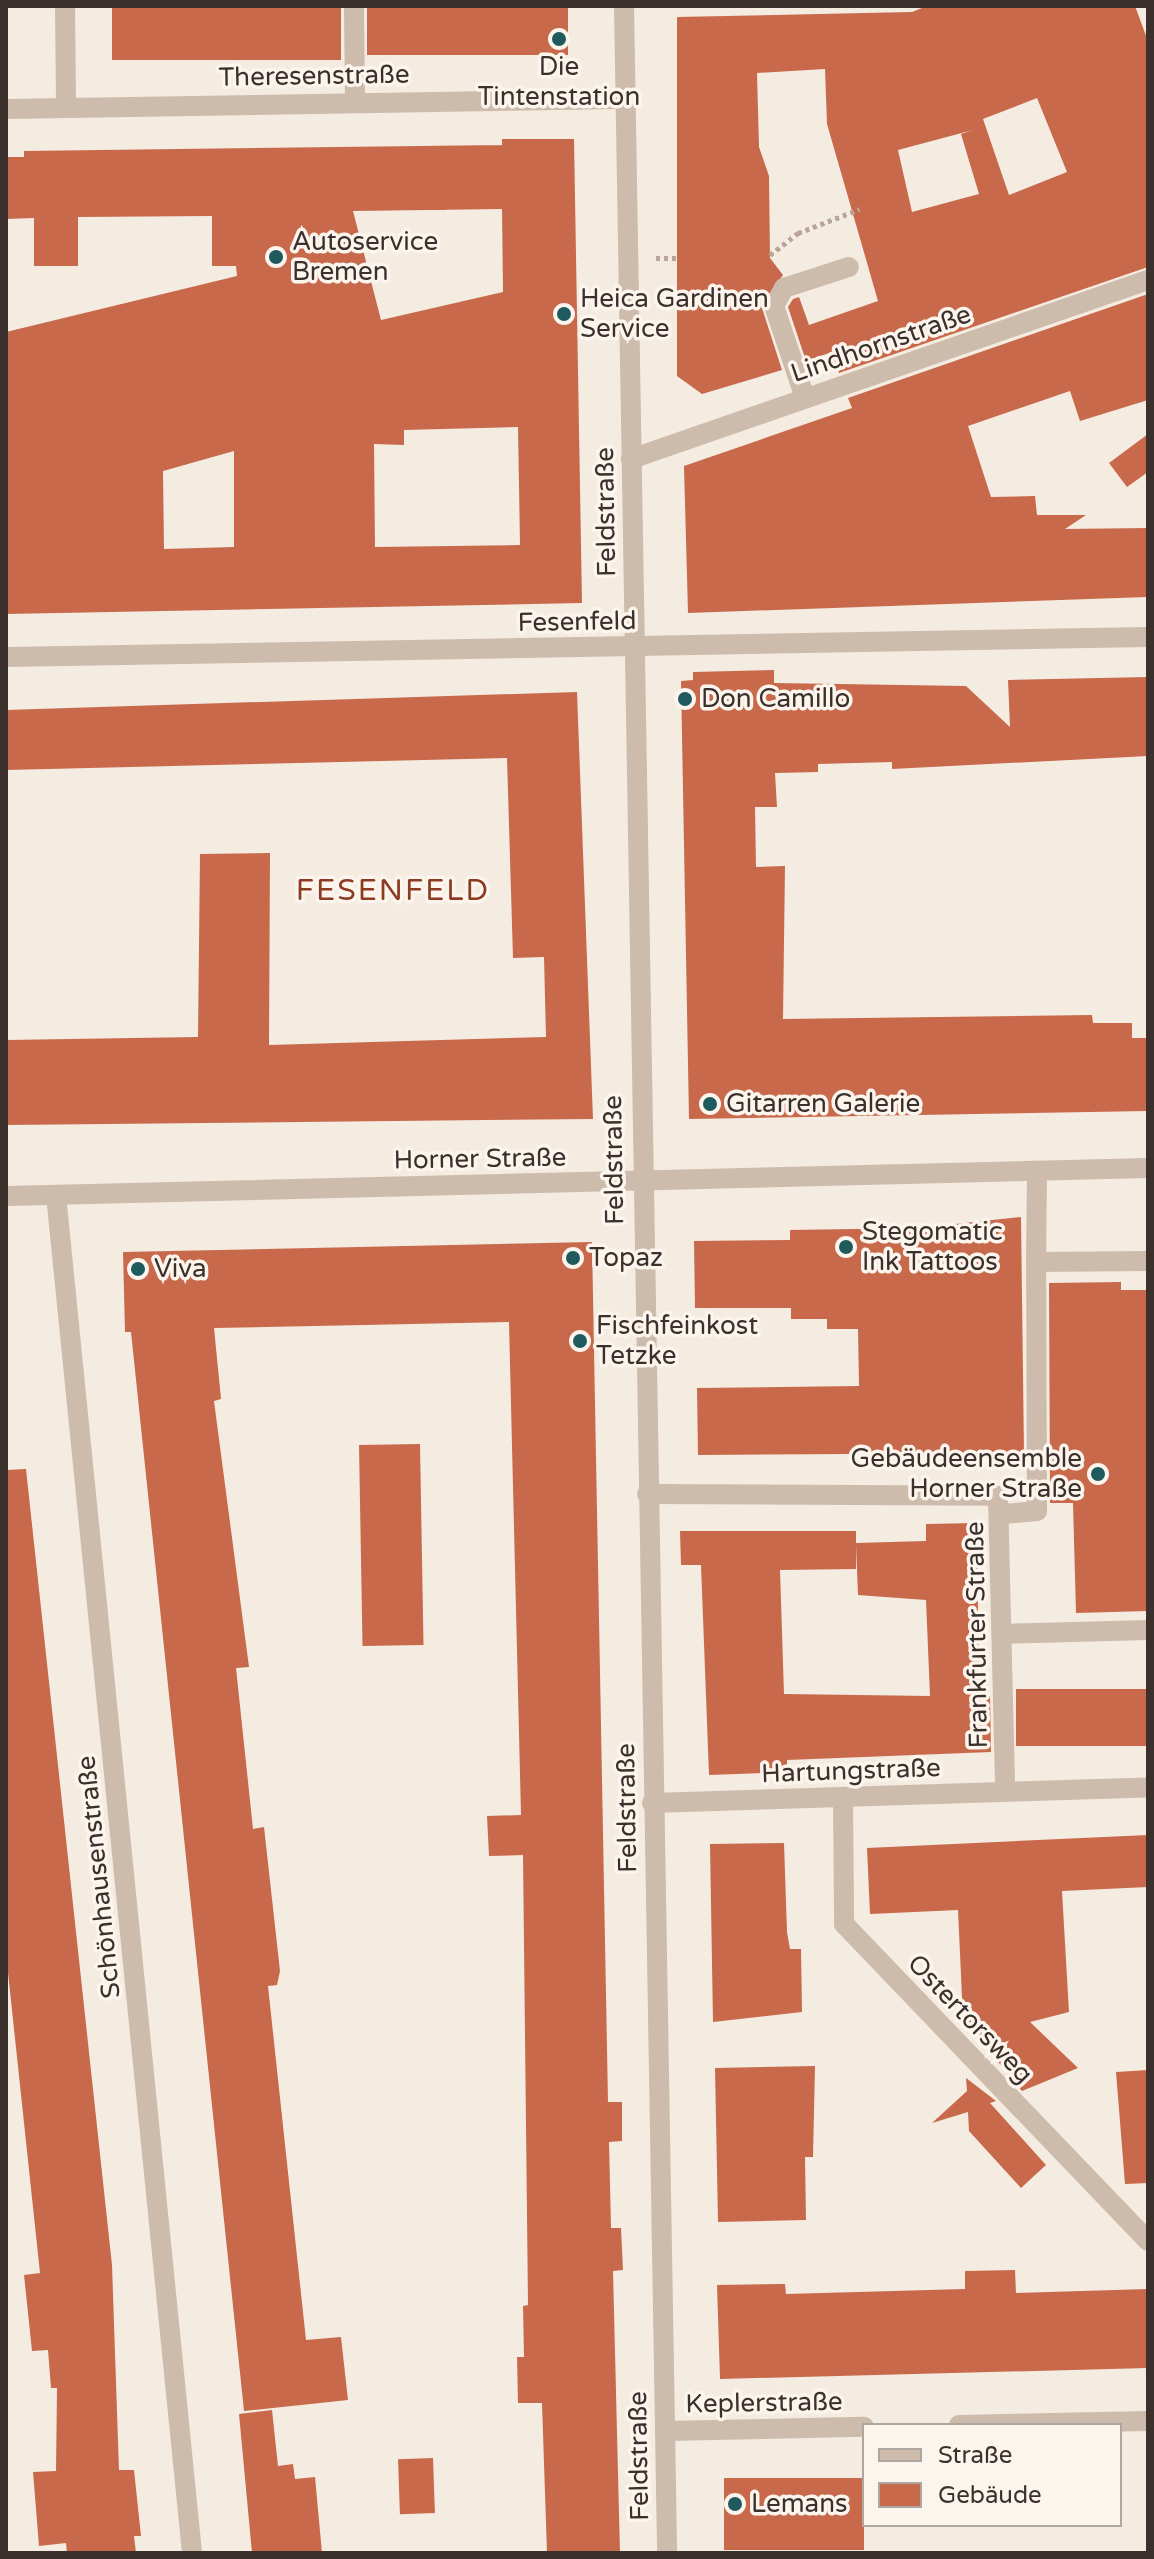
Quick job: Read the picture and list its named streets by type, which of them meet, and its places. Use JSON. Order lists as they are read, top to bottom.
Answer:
{
  "streets": {
    "street": [
      "Theresenstraße",
      "Lindhornstraße",
      "Feldstraße",
      "Fesenfeld",
      "Horner Straße",
      "Frankfurter Straße",
      "Hartungstraße",
      "Schönhausenstraße",
      "Ostertorsweg",
      "Keplerstraße"
    ]
  },
  "crossings": [
    ["Theresenstraße", "Feldstraße"],
    ["Lindhornstraße", "Feldstraße"],
    ["Feldstraße", "Fesenfeld"],
    ["Feldstraße", "Horner Straße"],
    ["Feldstraße", "Frankfurter Straße"],
    ["Feldstraße", "Hartungstraße"],
    ["Feldstraße", "Keplerstraße"],
    ["Horner Straße", "Schönhausenstraße"],
    ["Frankfurter Straße", "Hartungstraße"],
    ["Hartungstraße", "Ostertorsweg"]
  ],
  "districts": ["FESENFELD"],
  "places": [
    "Die Tintenstation",
    "Autoservice Bremen",
    "Heica Gardinen Service",
    "Don Camillo",
    "Gitarren Galerie",
    "Stegomatic Ink Tattoos",
    "Topaz",
    "Viva",
    "Fischfeinkost Tetzke",
    "Gebäudeensemble Horner Straße",
    "Lemans"
  ],
  "legend": ["Straße", "Gebäude"]
}
